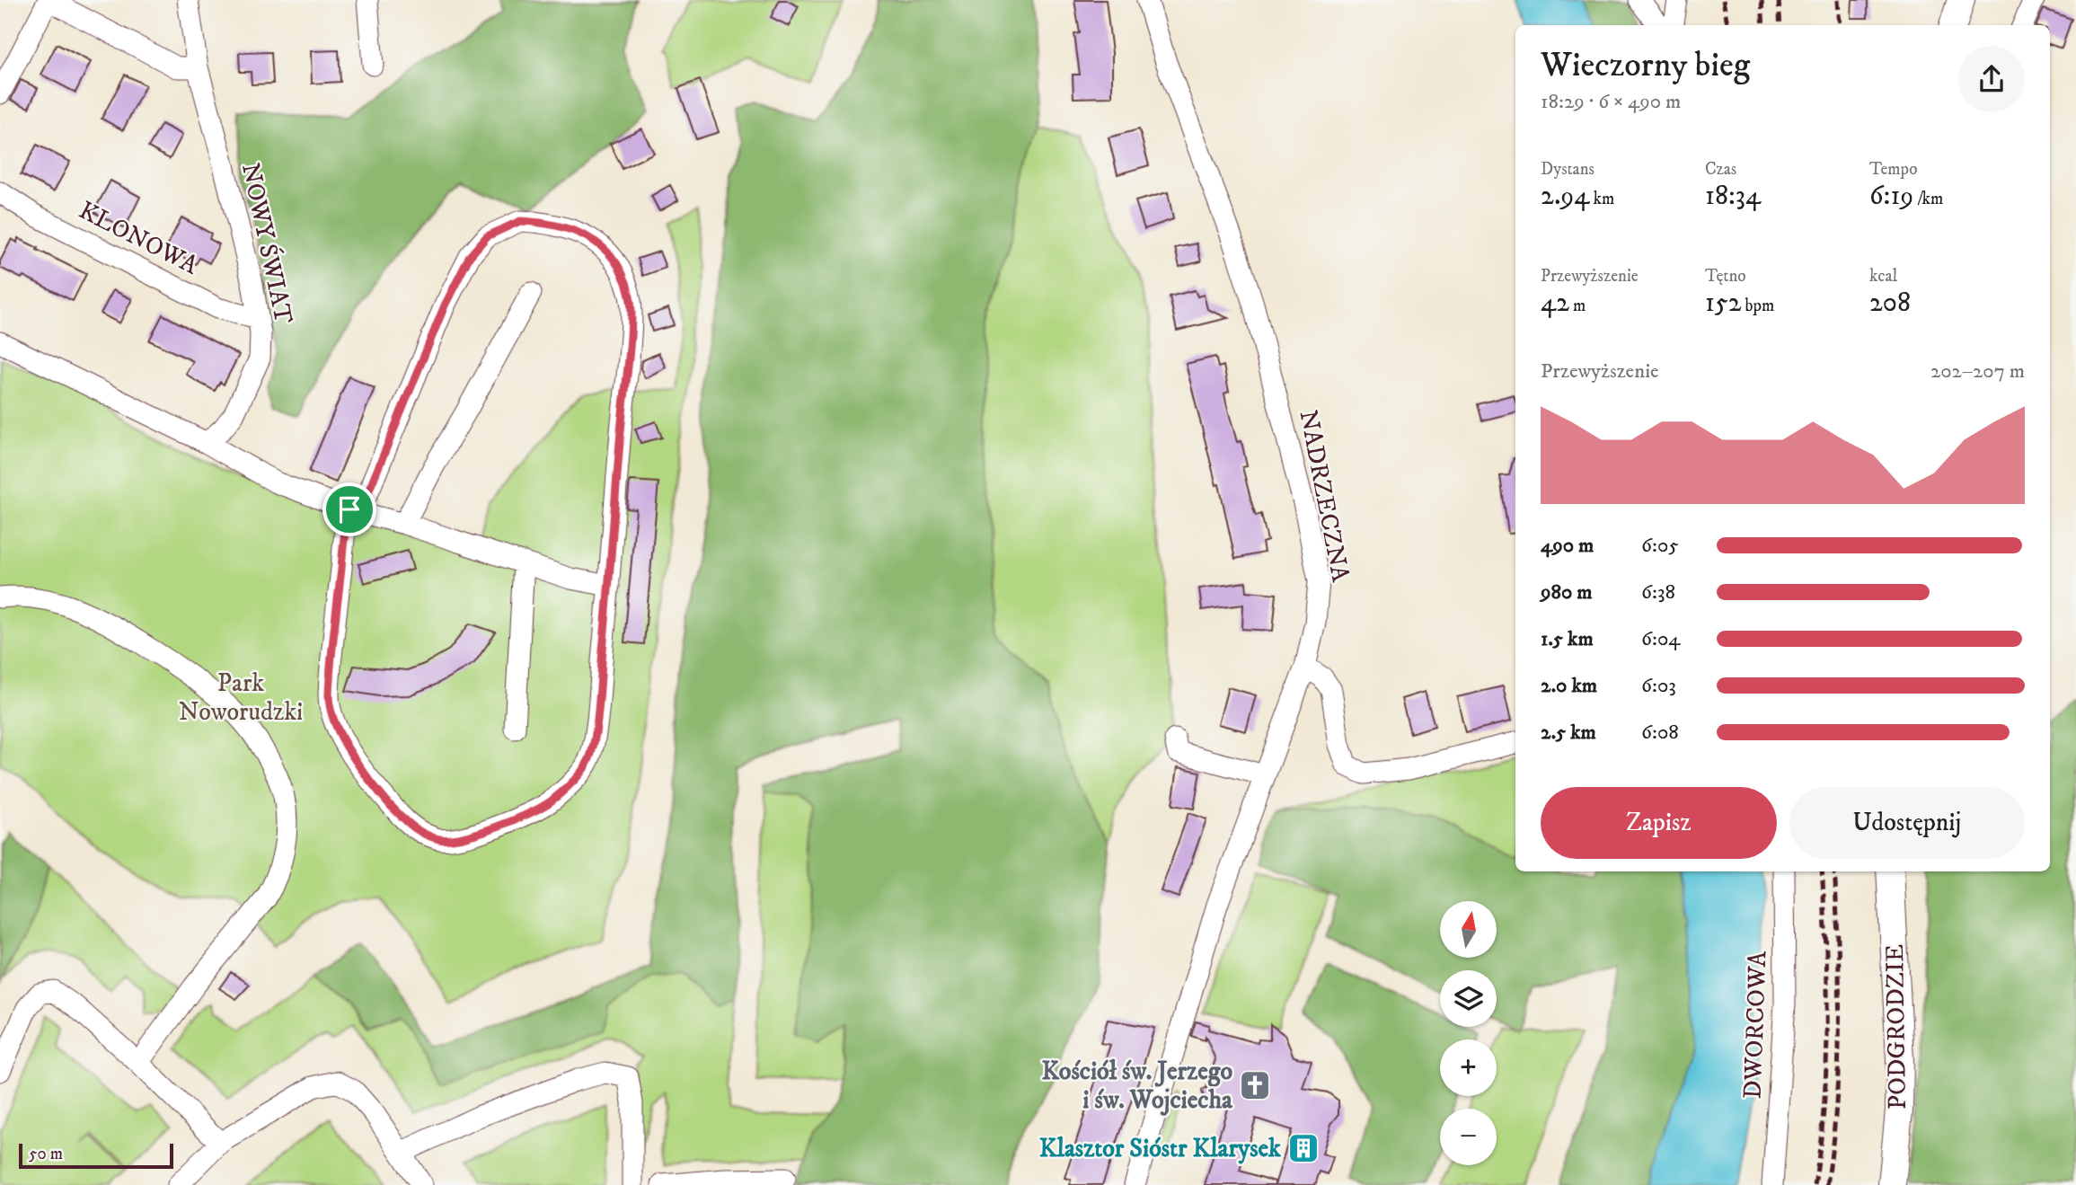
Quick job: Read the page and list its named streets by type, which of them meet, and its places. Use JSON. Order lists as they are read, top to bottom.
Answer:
{
  "streets": {
    "main road": ["PODGRODZIE"],
    "street": [
      "KLONOWA",
      "NOWY ŚWIAT",
      "NADRZECZNA",
      "DWORCOWA"
    ]
  },
  "crossings": [
    ["KLONOWA", "NOWY ŚWIAT"]
  ],
  "parks": ["Park Noworudzki"],
  "places": {
    "church": ["Kościół św. Jerzego i św. Wojciecha"],
    "building": ["Klasztor Sióstr Klarysek"]
  },
  "scale_bar": "50 m",
  "north": "top",
  "page": {
    "heading": ["Wieczorny bieg", "18:29 · 6 × 490 m"],
    "stats": [
      ["Dystans", "2.94 km"],
      ["Czas", "18:34"],
      ["Tempo", "6:19 /km"],
      ["Przewyższenie", "42 m"],
      ["Tętno", "152 bpm"],
      ["kcal", "208"]
    ],
    "chart": ["Przewyższenie", "202–207 m"],
    "list": [
      {
        "name": "490 m",
        "note": "6:05"
      },
      {
        "name": "980 m",
        "note": "6:38"
      },
      {
        "name": "1.5 km",
        "note": "6:04"
      },
      {
        "name": "2.0 km",
        "note": "6:03"
      },
      {
        "name": "2.5 km",
        "note": "6:08"
      }
    ],
    "buttons": ["Zapisz", "Udostępnij"],
    "map_buttons": ["+", "−"],
    "scale": "50 m"
  }
}
